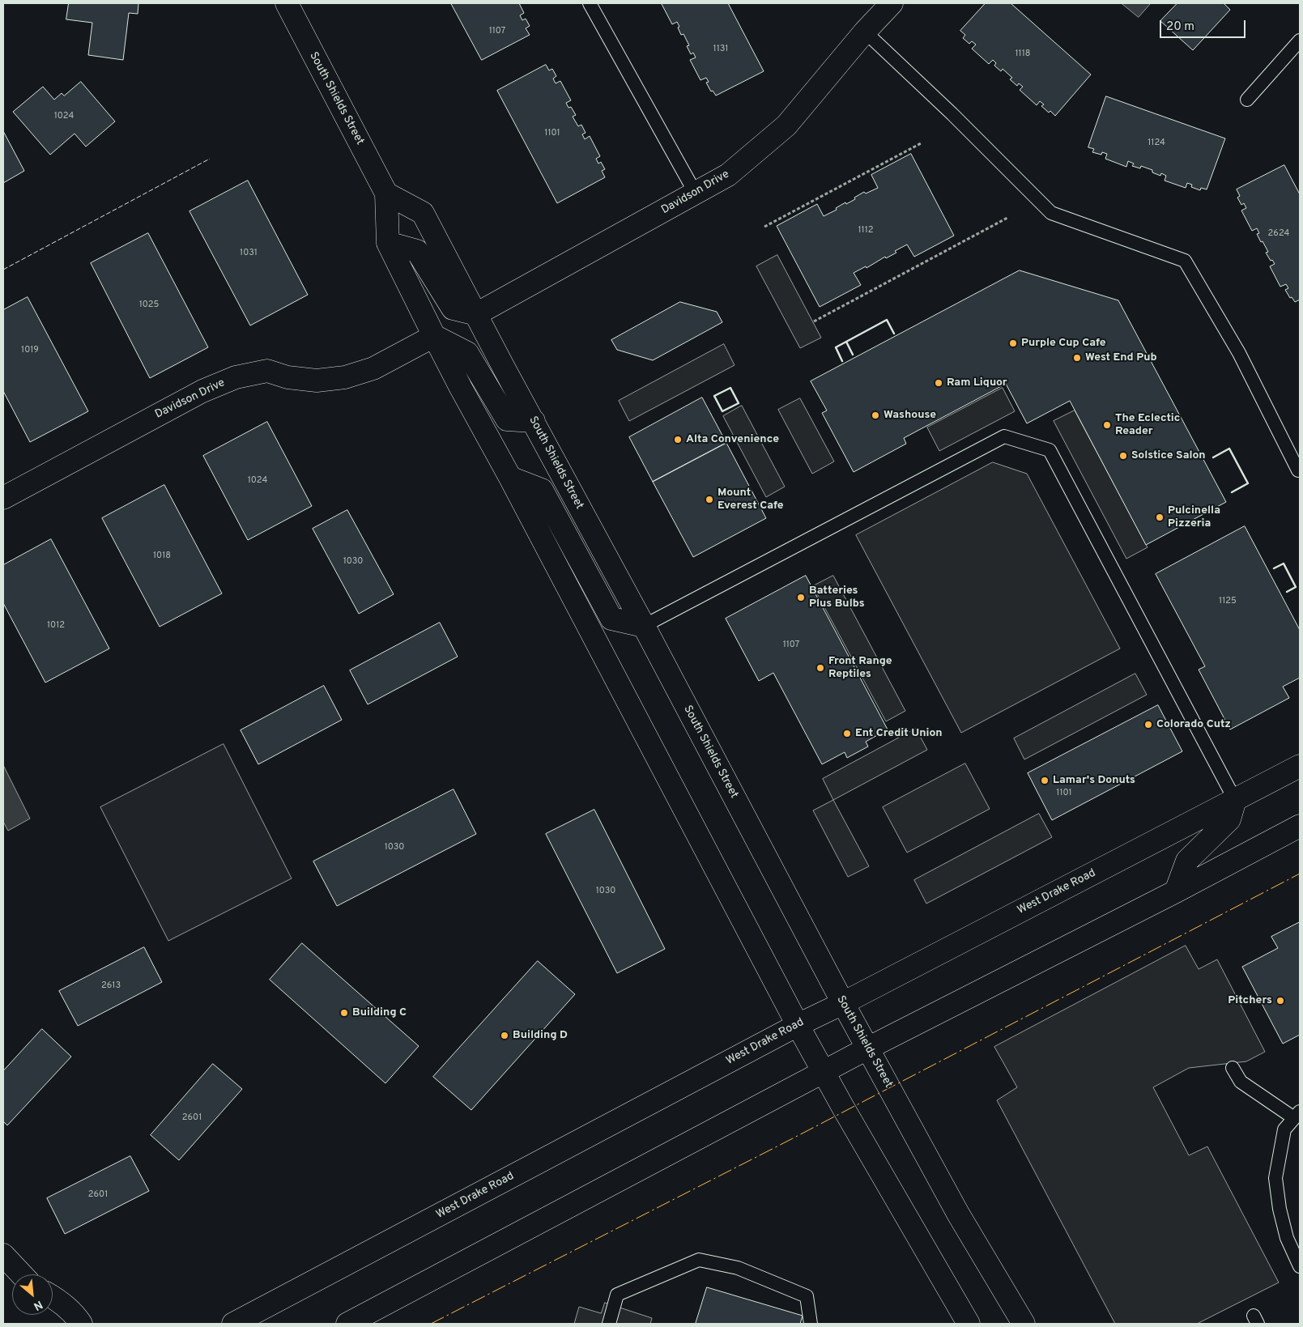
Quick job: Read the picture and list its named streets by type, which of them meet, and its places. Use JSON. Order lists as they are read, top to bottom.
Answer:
{
  "streets": {
    "main road": ["South Shields Street", "Davidson Drive", "West Drake Road"]
  },
  "crossings": [
    ["South Shields Street", "Davidson Drive"],
    ["South Shields Street", "West Drake Road"]
  ],
  "places": [
    "Purple Cup Cafe",
    "West End Pub",
    "Ram Liquor",
    "Washouse",
    "The Eclectic Reader",
    "Alta Convenience",
    "Solstice Salon",
    "Mount Everest Cafe",
    "Pulcinella Pizzeria",
    "Batteries Plus Bulbs",
    "Front Range Reptiles",
    "Colorado Cutz",
    "Ent Credit Union",
    "Lamar's Donuts",
    "Pitchers",
    "Building C",
    "Building D"
  ],
  "house_numbers": [
    "1107",
    "1131",
    "1118",
    "1024",
    "1101",
    "1124",
    "1112",
    "2624",
    "1031",
    "1025",
    "1019",
    "1024",
    "1018",
    "1030",
    "1125",
    "1012",
    "1107",
    "1101",
    "1030",
    "1030",
    "2613",
    "2601",
    "2601"
  ],
  "scale_bar": "20 m",
  "north": "bottom right"
}
